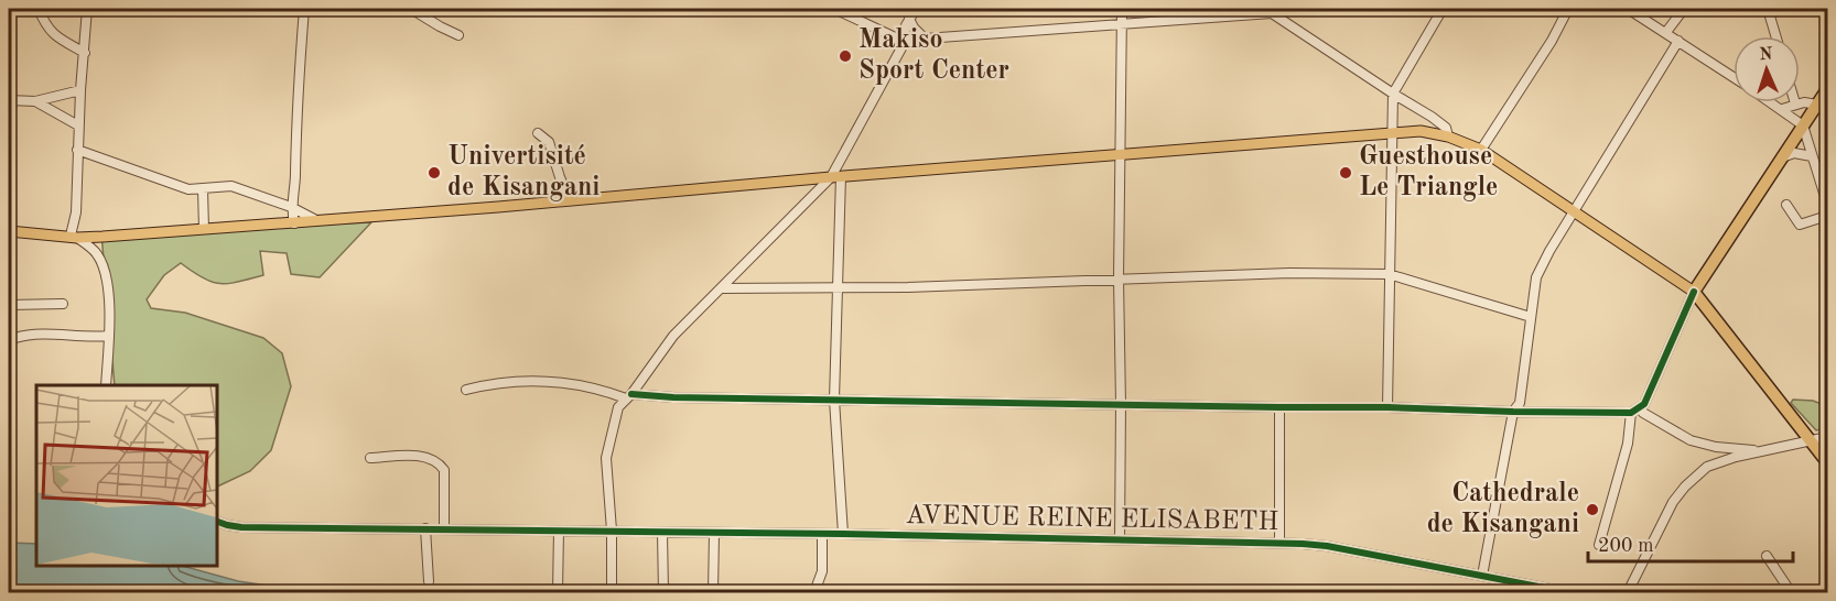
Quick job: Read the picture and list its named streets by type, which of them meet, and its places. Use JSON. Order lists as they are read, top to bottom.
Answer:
{
  "streets": {
    "street": ["AVENUE REINE ELISABETH"]
  },
  "places": [
    "Makiso Sport Center",
    "Univertisité de Kisangani",
    "Guesthouse Le Triangle",
    "Cathedrale de Kisangani"
  ],
  "scale_bar": "200 m",
  "north": "top"
}
